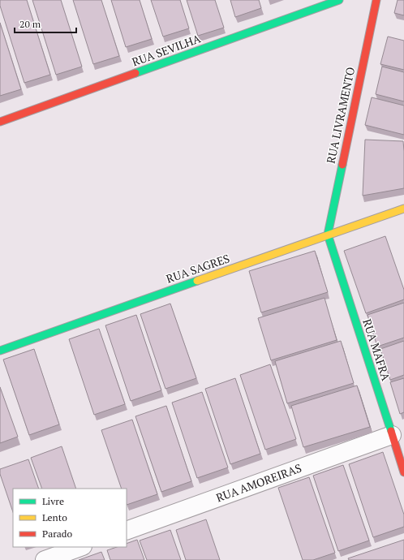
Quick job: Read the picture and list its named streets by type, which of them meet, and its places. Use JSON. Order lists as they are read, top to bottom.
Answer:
{
  "streets": {
    "street": [
      "RUA SEVILHA",
      "RUA LIVRAMENTO",
      "RUA SAGRES",
      "RUA MAFRA",
      "RUA AMOREIRAS"
    ]
  },
  "crossings": [
    ["RUA LIVRAMENTO", "RUA SAGRES"],
    ["RUA LIVRAMENTO", "RUA MAFRA"],
    ["RUA SAGRES", "RUA MAFRA"],
    ["RUA MAFRA", "RUA AMOREIRAS"]
  ],
  "legend": ["Livre", "Lento", "Parado"],
  "scale_bar": "20 m"
}
